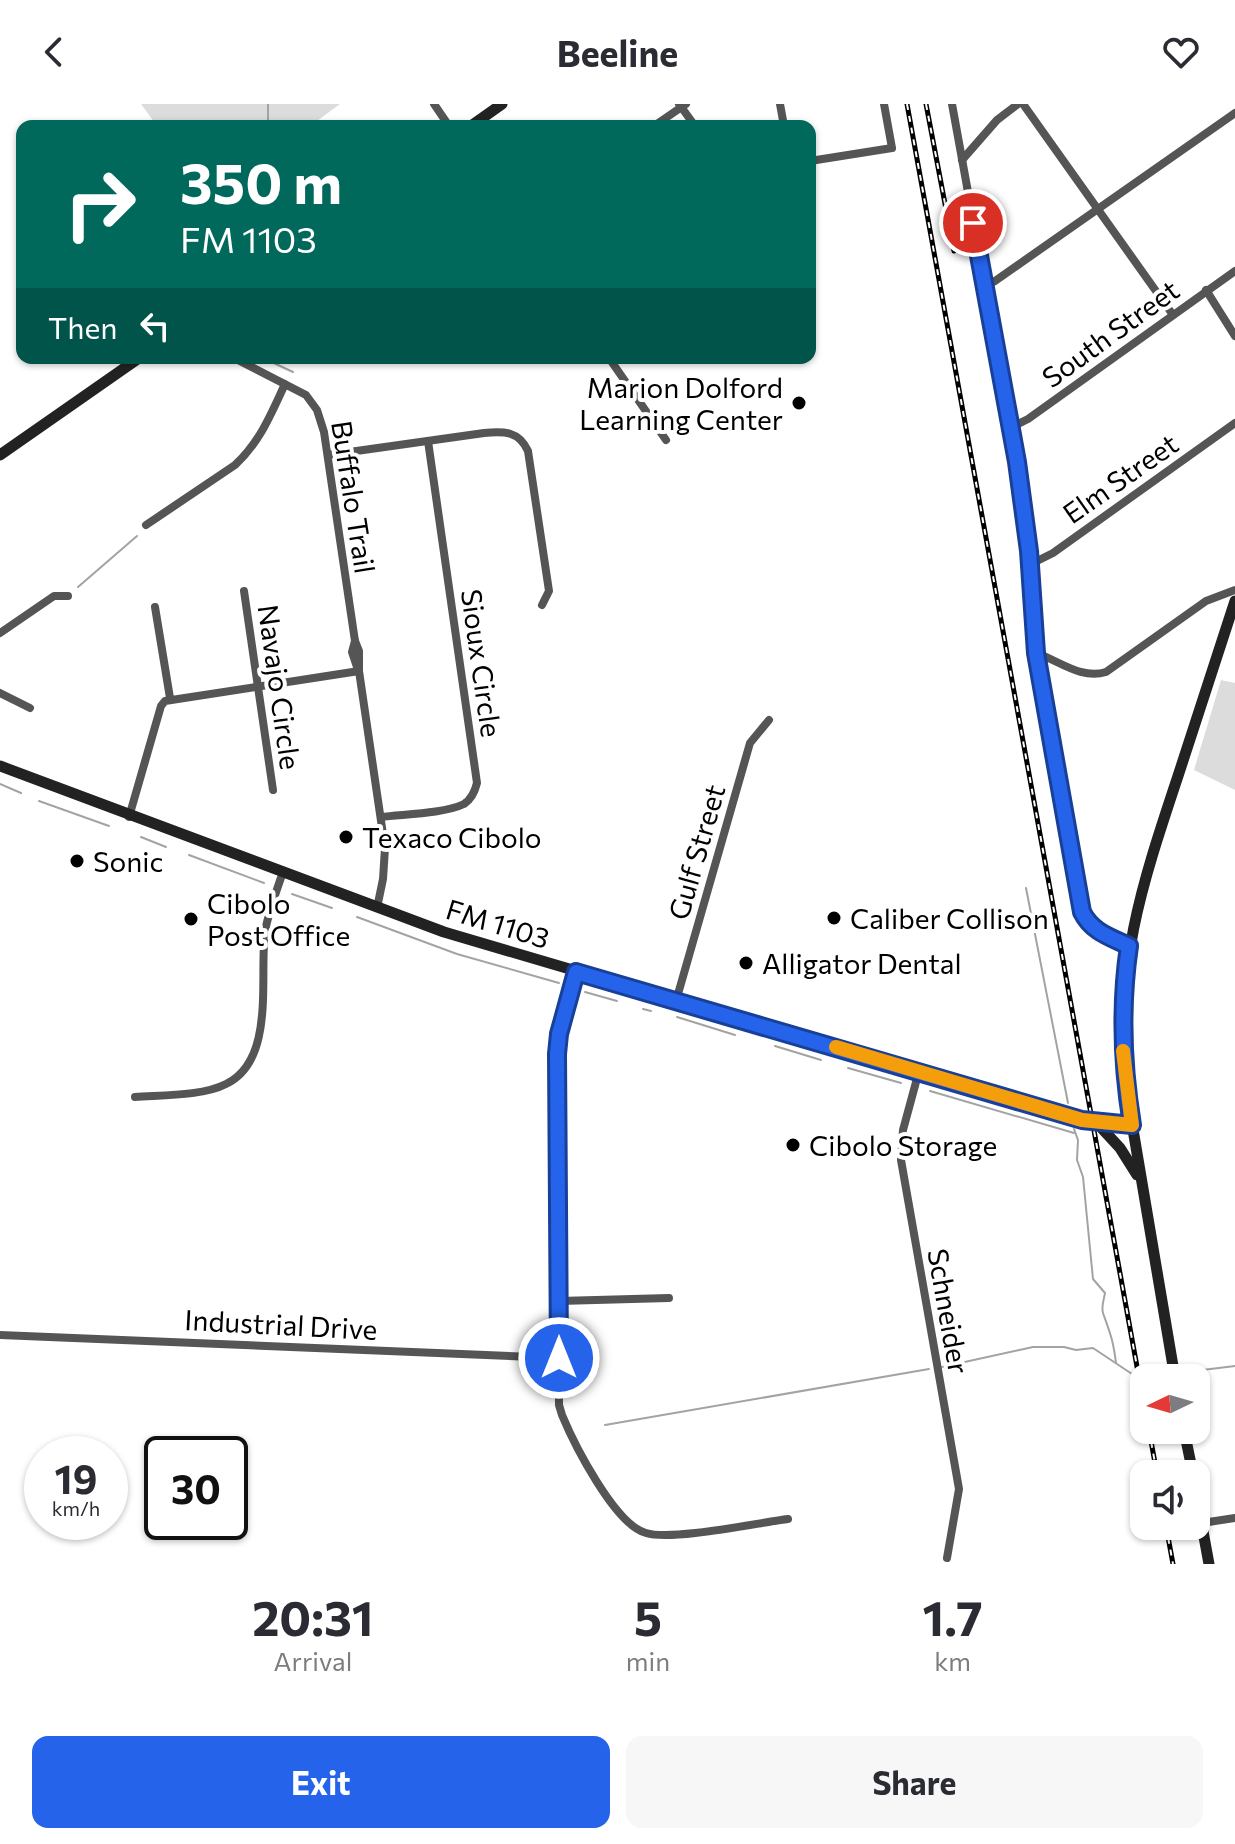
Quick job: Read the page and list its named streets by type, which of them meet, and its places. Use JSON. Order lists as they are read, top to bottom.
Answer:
{
  "streets": {
    "main road": ["FM 1103"],
    "street": [
      "South Street",
      "Elm Street",
      "Buffalo Trail",
      "Sioux Circle",
      "Navajo Circle",
      "Gulf Street",
      "Schneider",
      "Industrial Drive"
    ]
  },
  "crossings": [
    ["Buffalo Trail", "Sioux Circle"],
    ["Buffalo Trail", "FM 1103"],
    ["Gulf Street", "FM 1103"],
    ["FM 1103", "Schneider"]
  ],
  "places": [
    "Marion Dolford Learning Center",
    "Texaco Cibolo",
    "Sonic",
    "Caliber Collison",
    "Cibolo Post Office",
    "Alligator Dental",
    "Cibolo Storage"
  ],
  "north": "left",
  "page": {
    "header": "Beeline",
    "turn": ["350 m", "FM 1103"],
    "then": "Then",
    "speed": "19 km/h",
    "limit": "30",
    "eta": [
      "20:31",
      "Arrival",
      "5",
      "min",
      "1.7",
      "km"
    ],
    "buttons": ["Exit", "Share"]
  }
}
